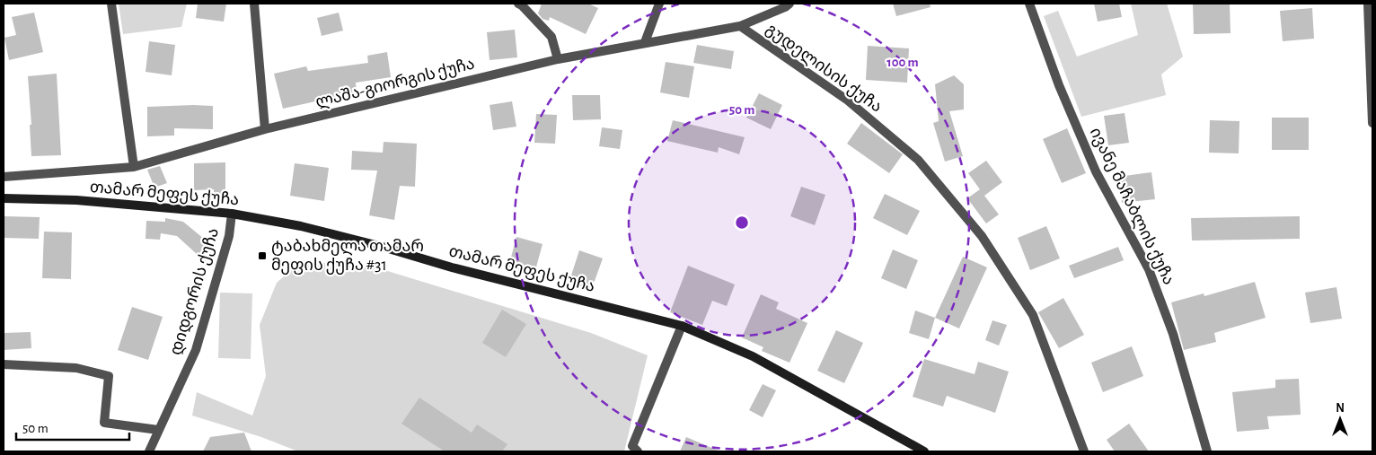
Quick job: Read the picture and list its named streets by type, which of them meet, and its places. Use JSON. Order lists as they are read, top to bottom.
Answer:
{
  "streets": {
    "street": [
      "გუდელისის ქუჩა",
      "ლაშა-გიორგის ქუჩა",
      "თამარ მეფეს ქუჩა",
      "ივანე მაჩაბლის ქუჩა",
      "დიდგორის ქუჩა"
    ]
  },
  "crossings": [
    ["გუდელისის ქუჩა", "ლაშა-გიორგის ქუჩა"],
    ["თამარ მეფეს ქუჩა", "დიდგორის ქუჩა"]
  ],
  "places": {
    "transit": ["ტაბახმელა თამარ მეფის ქუჩა #31"]
  },
  "scale_bar": "50 m",
  "north": "top",
  "rings": ["100 m", "50 m"]
}
